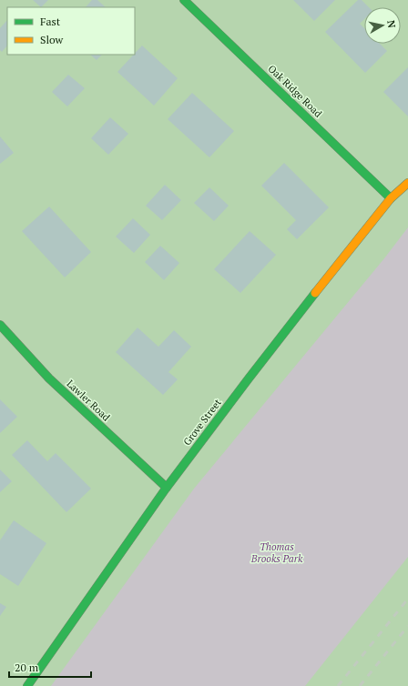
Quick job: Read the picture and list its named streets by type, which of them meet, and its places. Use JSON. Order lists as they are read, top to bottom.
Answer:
{
  "streets": {
    "street": ["Oak Ridge Road", "Lawler Road", "Grove Street"]
  },
  "crossings": [
    ["Oak Ridge Road", "Grove Street"],
    ["Lawler Road", "Grove Street"]
  ],
  "parks": ["Thomas Brooks Park"],
  "legend": ["Fast", "Slow"],
  "scale_bar": "20 m",
  "north": "right"
}
